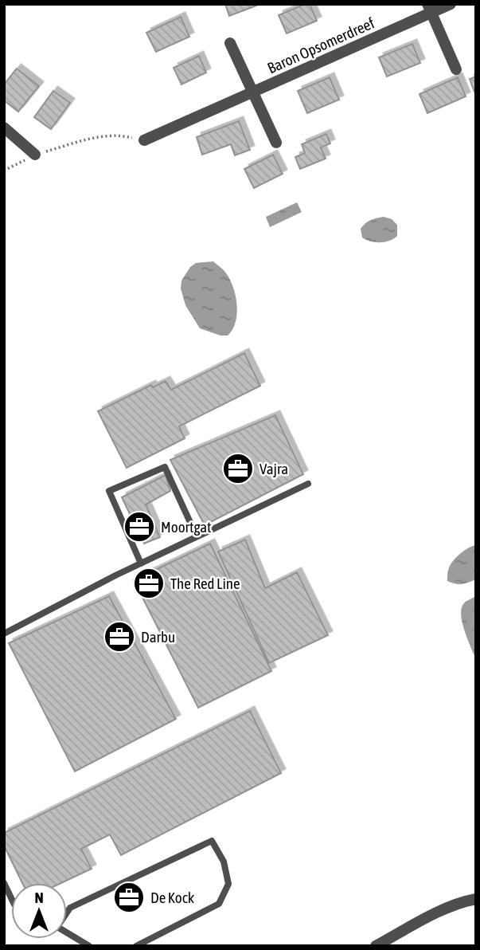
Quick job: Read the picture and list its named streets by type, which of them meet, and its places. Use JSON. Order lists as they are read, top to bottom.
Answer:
{
  "streets": {
    "street": ["Baron Opsomerdreef"]
  },
  "places": {
    "office": [
      "Vajra",
      "Moortgat",
      "The Red Line",
      "Darbu",
      "De Kock"
    ]
  },
  "north": "top"
}
